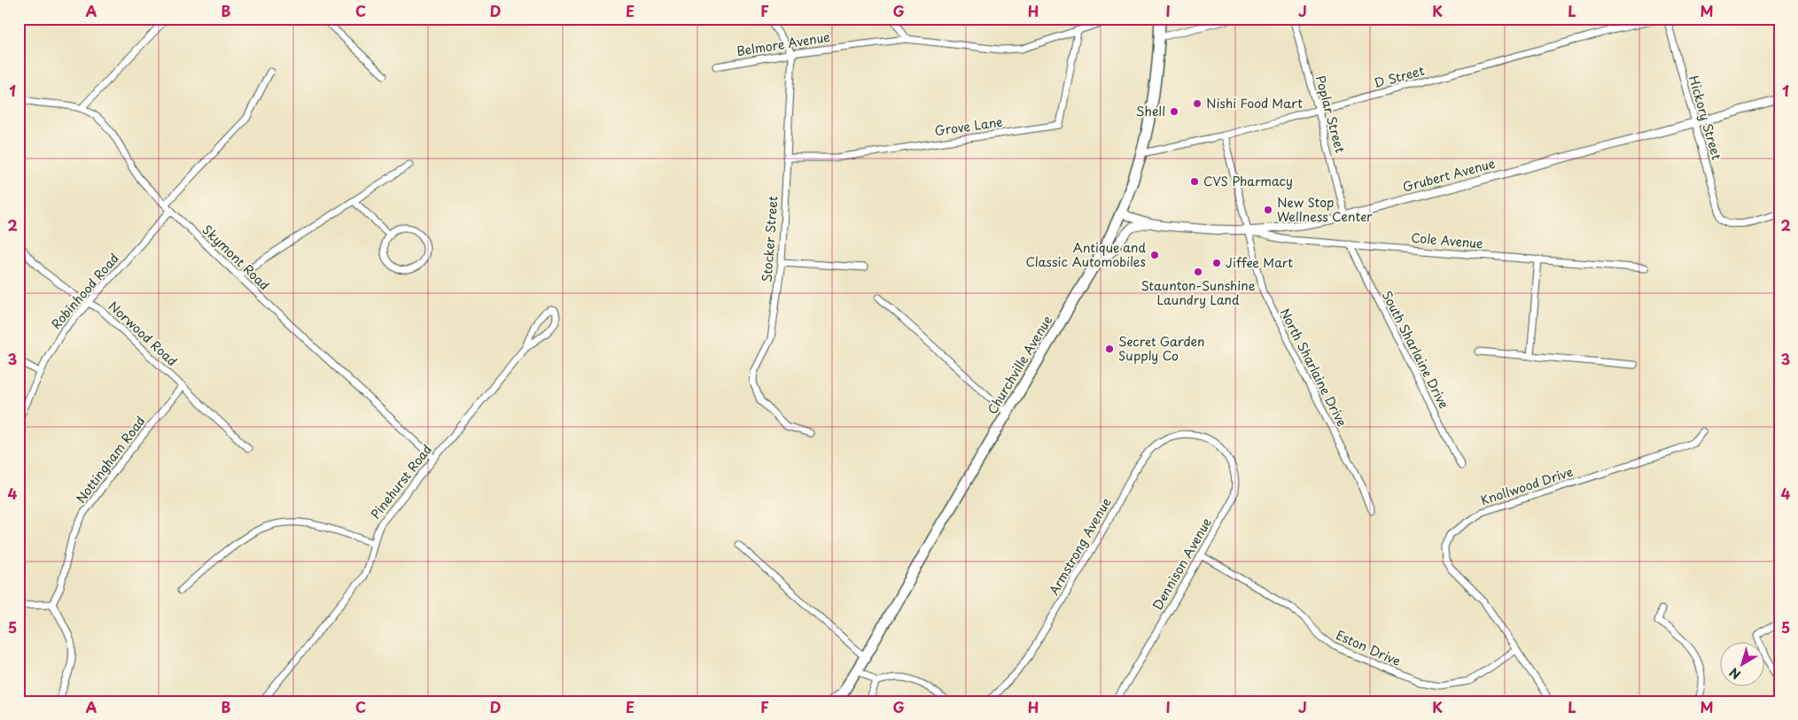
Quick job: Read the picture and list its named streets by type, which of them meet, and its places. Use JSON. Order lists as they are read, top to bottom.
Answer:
{
  "streets": {
    "main road": ["Churchville Avenue"],
    "street": [
      "Belmore Avenue",
      "D Street",
      "Poplar Street",
      "Hickory Street",
      "Grove Lane",
      "Grubert Avenue",
      "Stocker Street",
      "Cole Avenue",
      "Skymont Road",
      "Robinhood Road",
      "Norwood Road",
      "South Sharlaine Drive",
      "North Sharlaine Drive",
      "Nottingham Road",
      "Pinehurst Road",
      "Knollwood Drive",
      "Armstrong Avenue",
      "Dennison Avenue",
      "Eston Drive"
    ]
  },
  "crossings": [
    ["Belmore Avenue", "Grove Lane"],
    ["Belmore Avenue", "Stocker Street"],
    ["D Street", "Poplar Street"],
    ["D Street", "Churchville Avenue"],
    ["D Street", "North Sharlaine Drive"],
    ["Poplar Street", "Grubert Avenue"],
    ["Hickory Street", "Grubert Avenue"],
    ["Grove Lane", "Stocker Street"],
    ["Grubert Avenue", "Cole Avenue"],
    ["Grubert Avenue", "Churchville Avenue"],
    ["Grubert Avenue", "North Sharlaine Drive"],
    ["Cole Avenue", "South Sharlaine Drive"],
    ["Cole Avenue", "North Sharlaine Drive"],
    ["Skymont Road", "Robinhood Road"],
    ["Skymont Road", "Pinehurst Road"],
    ["Robinhood Road", "Norwood Road"],
    ["Norwood Road", "Nottingham Road"],
    ["Knollwood Drive", "Eston Drive"],
    ["Armstrong Avenue", "Dennison Avenue"],
    ["Dennison Avenue", "Eston Drive"]
  ],
  "places": [
    "Nishi Food Mart",
    "Shell",
    "CVS Pharmacy",
    "New Stop Wellness Center",
    "Antique and Classic Automobiles",
    "Jiffee Mart",
    "Staunton-Sunshine Laundry Land",
    "Secret Garden Supply Co"
  ],
  "north": "bottom left",
  "grid": {
    "columns": [
      "A",
      "B",
      "C",
      "D",
      "E",
      "F",
      "G",
      "H",
      "I",
      "J",
      "K",
      "L",
      "M"
    ],
    "rows": [
      "1",
      "2",
      "3",
      "4",
      "5"
    ]
  }
}
